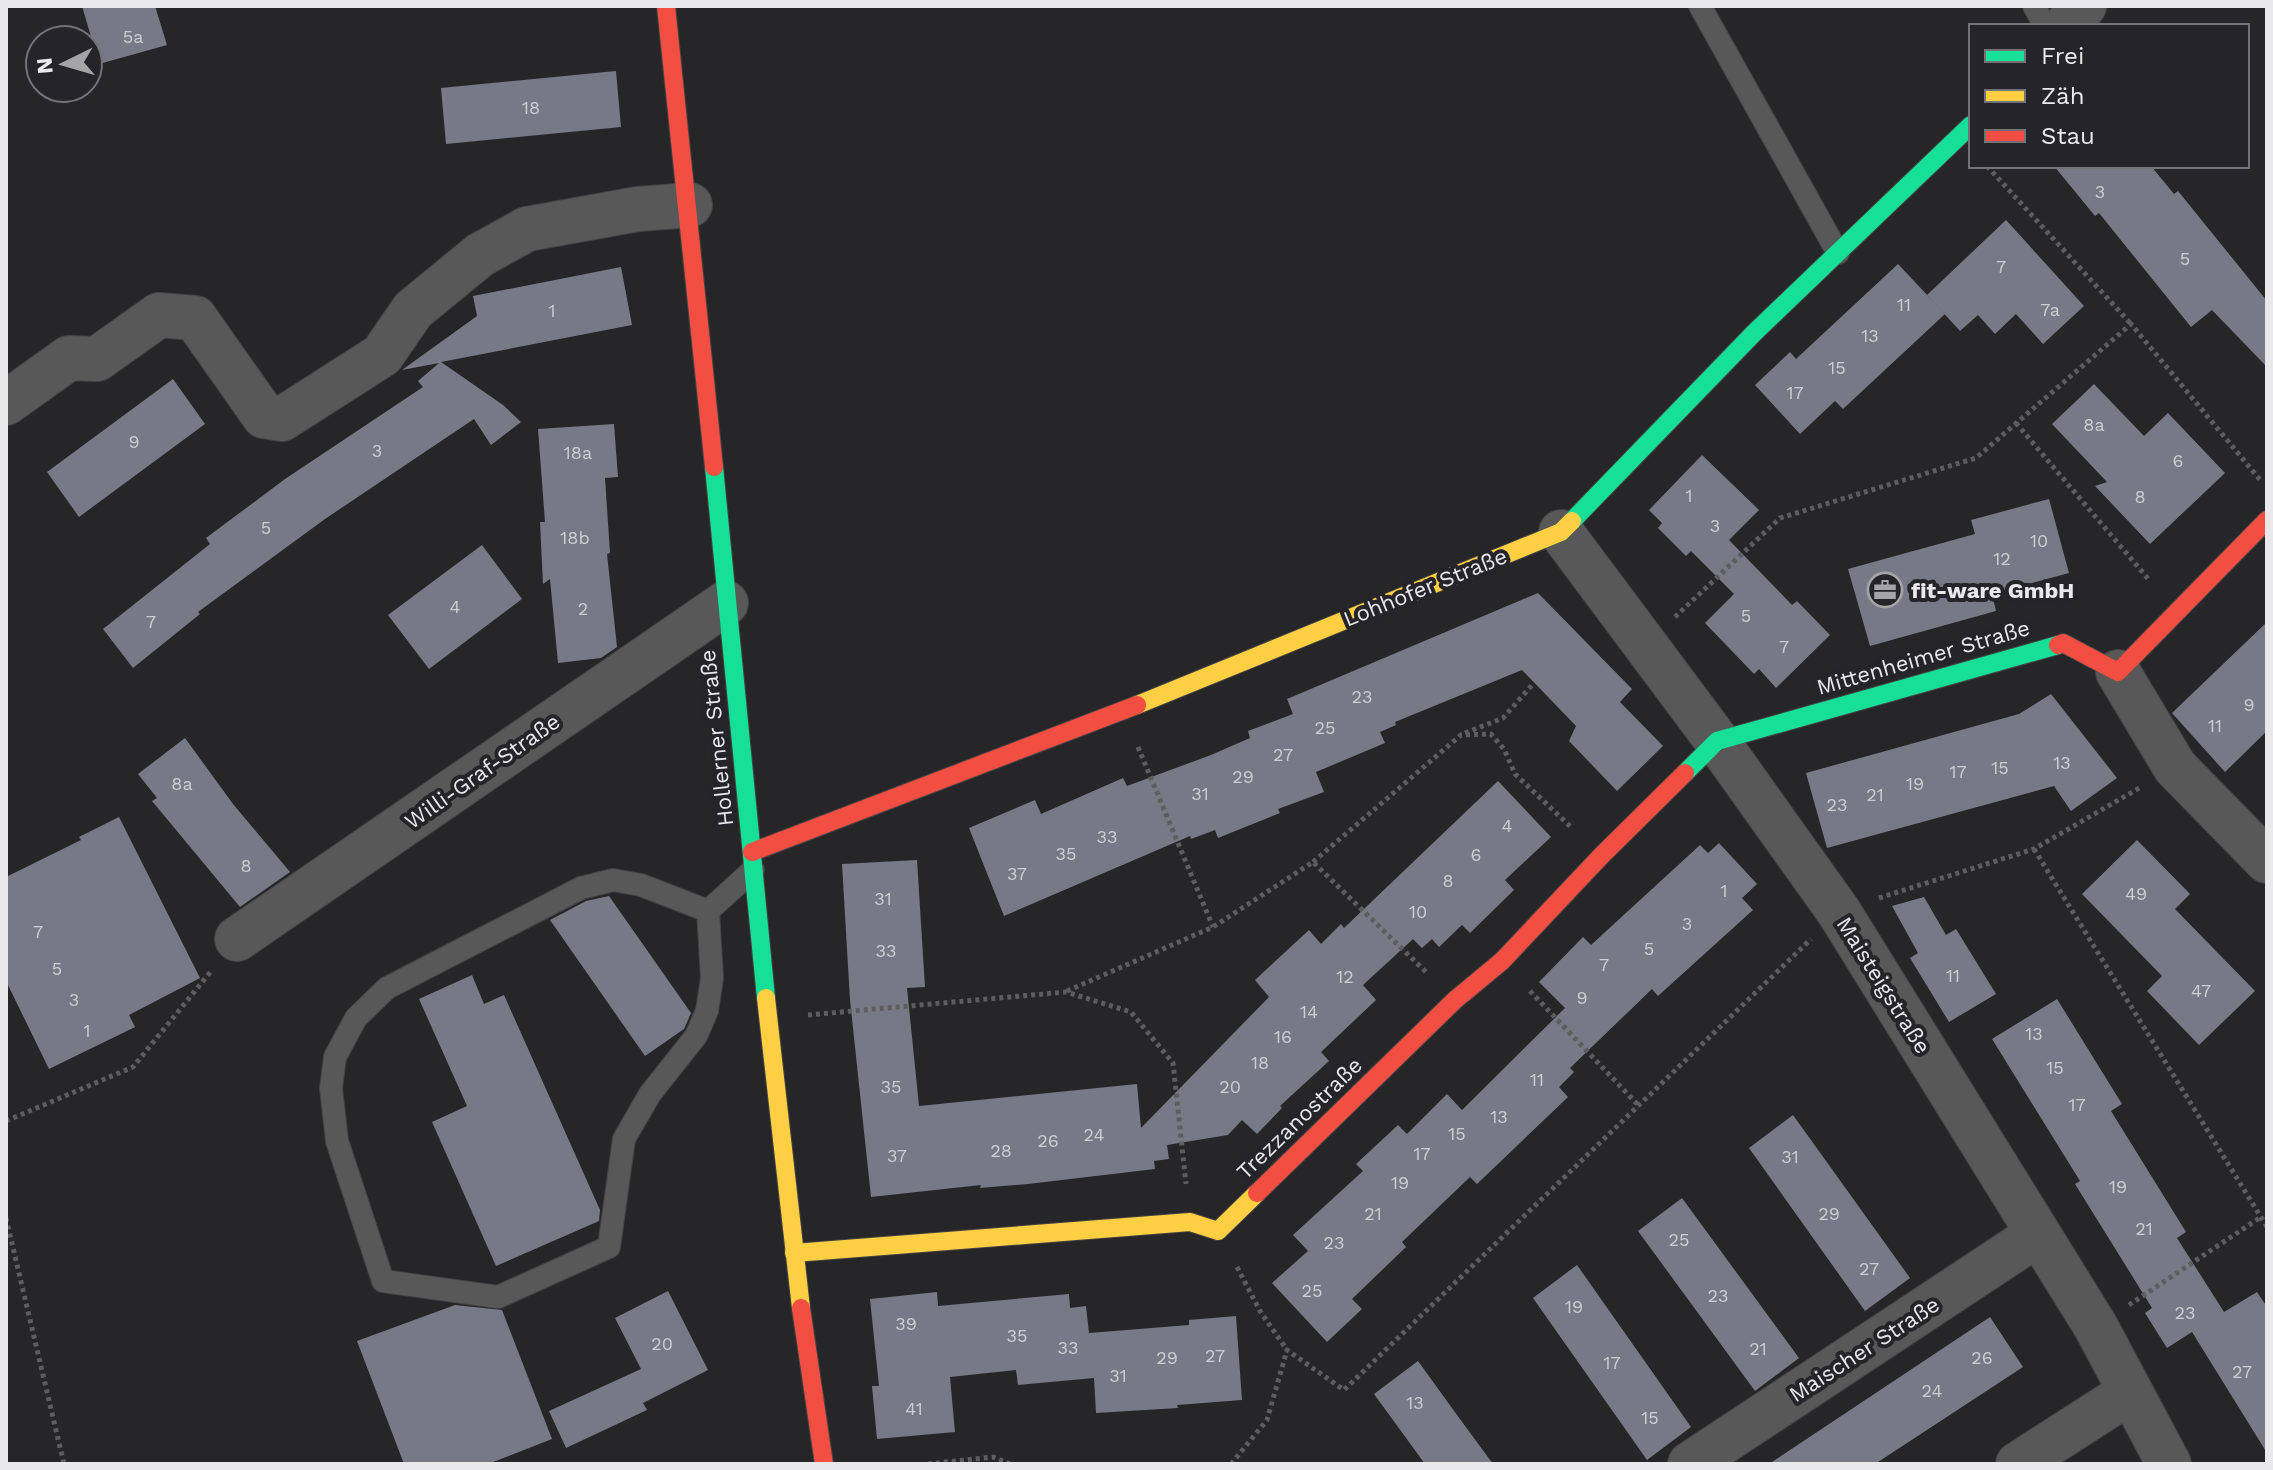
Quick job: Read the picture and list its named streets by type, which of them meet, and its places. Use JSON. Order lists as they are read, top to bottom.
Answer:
{
  "streets": {
    "street": [
      "Lohhofer Straße",
      "Mittenheimer Straße",
      "Hollerner Straße",
      "Willi-Graf-Straße",
      "Maisteigstraße",
      "Trezzanostraße",
      "Maischer Straße"
    ]
  },
  "crossings": [
    ["Lohhofer Straße", "Hollerner Straße"],
    ["Lohhofer Straße", "Maisteigstraße"],
    ["Mittenheimer Straße", "Maisteigstraße"],
    ["Mittenheimer Straße", "Trezzanostraße"],
    ["Hollerner Straße", "Willi-Graf-Straße"],
    ["Maisteigstraße", "Trezzanostraße"],
    ["Maisteigstraße", "Maischer Straße"]
  ],
  "places": {
    "office": ["fit-ware GmbH"]
  },
  "house_numbers": [
    "5a",
    "18",
    "3",
    "5",
    "7",
    "11",
    "7a",
    "1",
    "13",
    "15",
    "17",
    "8a",
    "9",
    "3",
    "18a",
    "6",
    "1",
    "8",
    "3",
    "5",
    "18b",
    "10",
    "12",
    "4",
    "2",
    "5",
    "7",
    "7",
    "23",
    "9",
    "11",
    "25",
    "27",
    "13",
    "15",
    "17",
    "29",
    "8a",
    "19",
    "31",
    "21",
    "23",
    "4",
    "33",
    "35",
    "6",
    "8",
    "37",
    "8",
    "1",
    "49",
    "31",
    "10",
    "3",
    "7",
    "5",
    "33",
    "7",
    "5",
    "11",
    "12",
    "47",
    "9",
    "3",
    "14",
    "1",
    "13",
    "16",
    "18",
    "15",
    "11",
    "35",
    "20",
    "17",
    "13",
    "15",
    "24",
    "26",
    "28",
    "17",
    "37",
    "31",
    "19",
    "19",
    "21",
    "29",
    "21",
    "25",
    "23",
    "27",
    "25",
    "23",
    "19",
    "23",
    "39",
    "35",
    "20",
    "33",
    "21",
    "27",
    "29",
    "26",
    "17",
    "27",
    "31",
    "24",
    "13",
    "41",
    "15"
  ],
  "legend": ["Frei", "Zäh", "Stau"],
  "north": "left"
}
